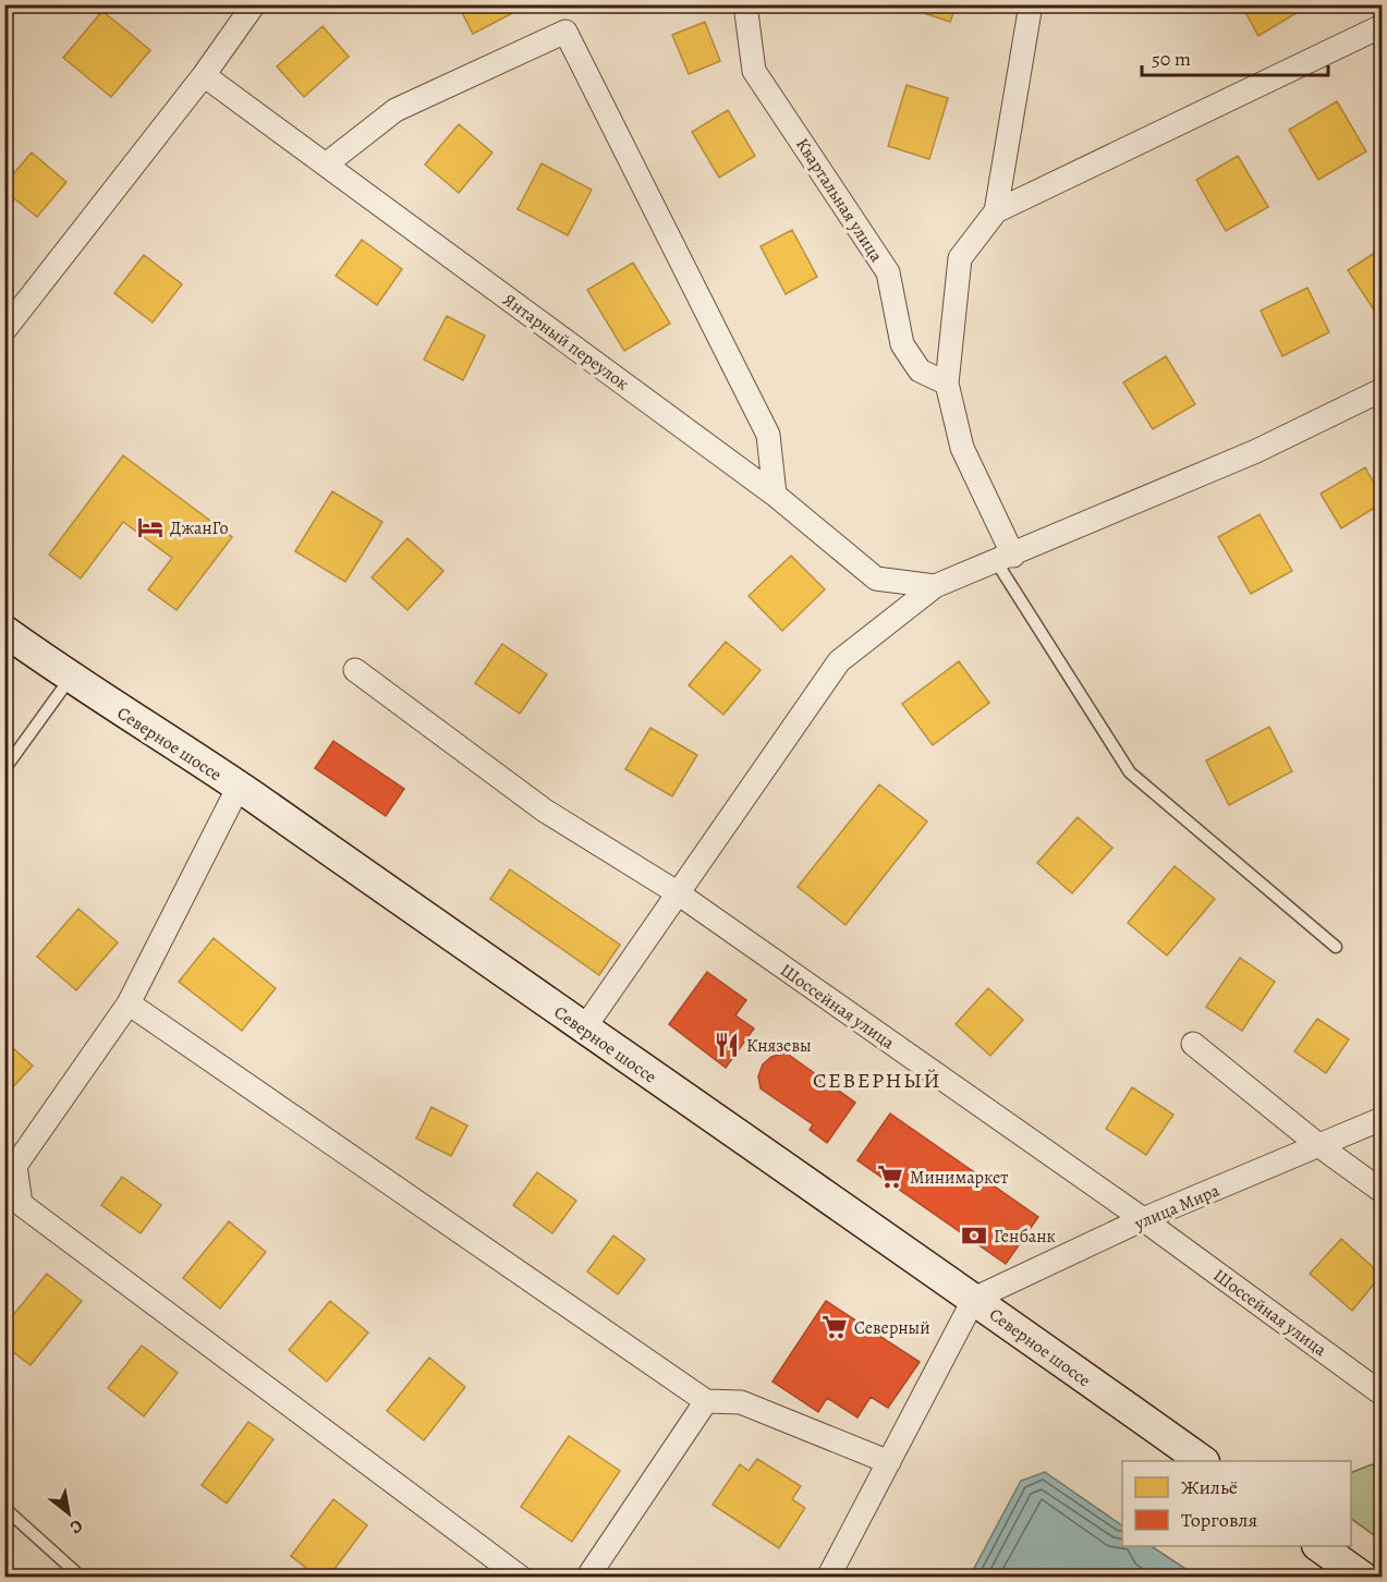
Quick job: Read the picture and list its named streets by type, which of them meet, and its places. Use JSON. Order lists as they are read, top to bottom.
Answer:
{
  "streets": {
    "main road": ["Северное шоссе"],
    "street": [
      "Квартальная улица",
      "Янтарный переулок",
      "Шоссейная улица",
      "улица Мира"
    ]
  },
  "crossings": [
    ["Северное шоссе", "улица Мира"],
    ["Шоссейная улица", "улица Мира"]
  ],
  "districts": ["СЕВЕРНЫЙ"],
  "places": {
    "hotel": ["ДжанГо"],
    "restaurant": ["Князевы"],
    "supermarket": ["Минимаркет", "Северный"],
    "bank": ["Генбанк"]
  },
  "legend": ["Жильё", "Торговля"],
  "scale_bar": "50 m",
  "north": "bottom right"
}
